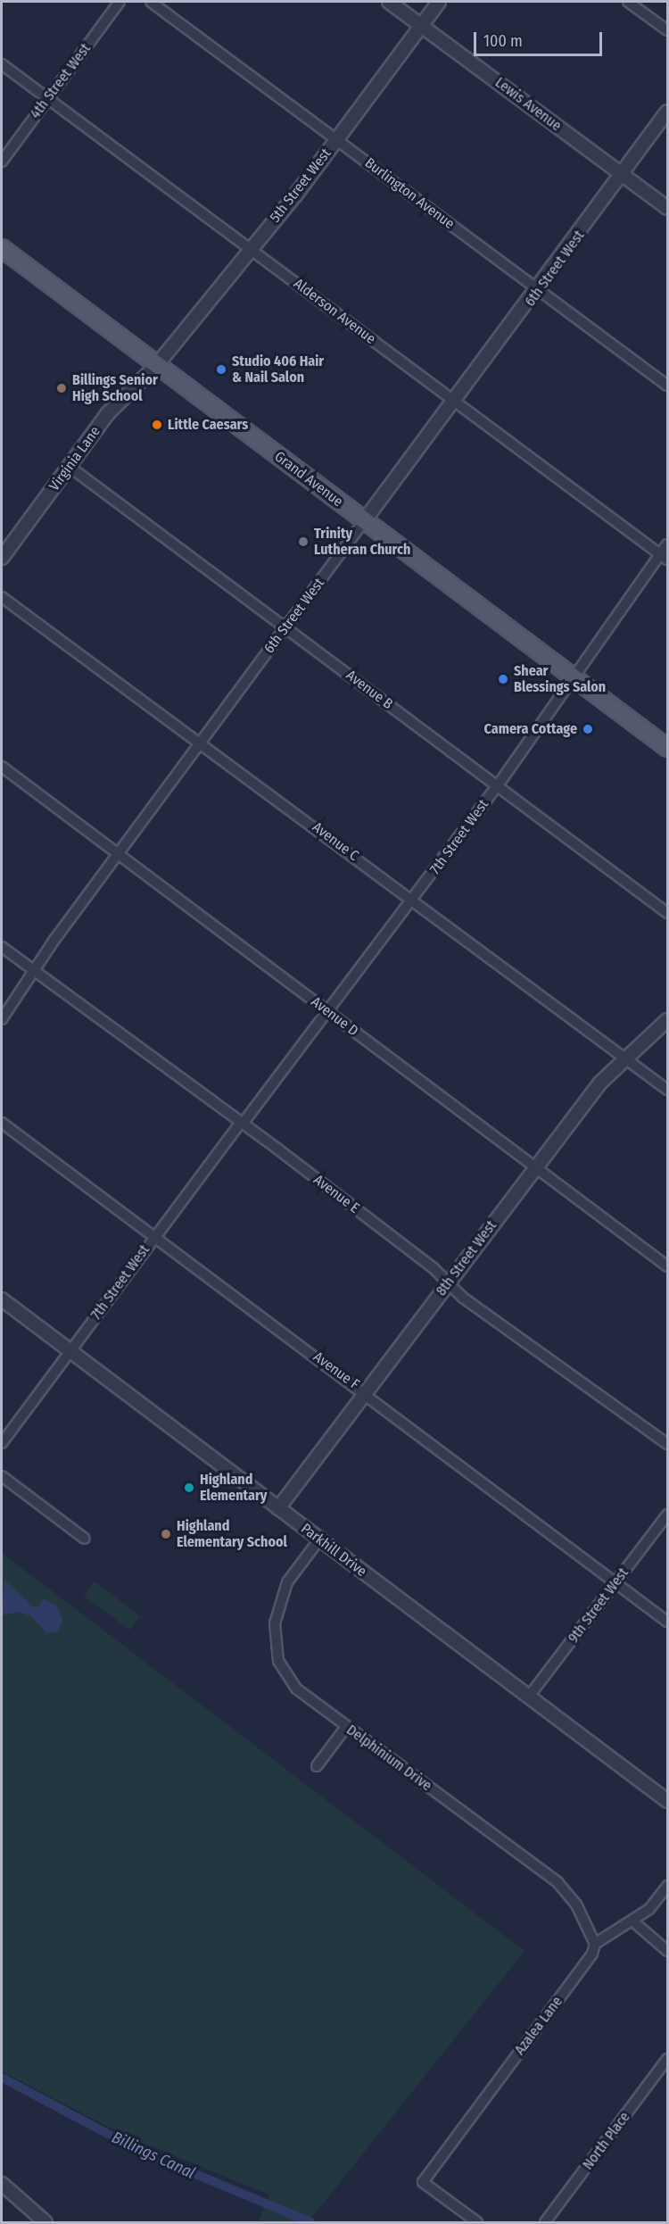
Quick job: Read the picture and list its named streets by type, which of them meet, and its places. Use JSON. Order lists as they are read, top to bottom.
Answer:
{
  "streets": {
    "main road": ["Grand Avenue"],
    "street": [
      "4th Street West",
      "Lewis Avenue",
      "5th Street West",
      "Burlington Avenue",
      "6th Street West",
      "Alderson Avenue",
      "Virginia Lane",
      "Avenue B",
      "7th Street West",
      "Avenue C",
      "Avenue D",
      "Avenue E",
      "8th Street West",
      "Avenue F",
      "Parkhill Drive",
      "9th Street West",
      "Delphinium Drive",
      "Azalea Lane",
      "North Place"
    ]
  },
  "crossings": [
    ["4th Street West", "Alderson Avenue"],
    ["Lewis Avenue", "5th Street West"],
    ["Lewis Avenue", "6th Street West"],
    ["5th Street West", "Burlington Avenue"],
    ["5th Street West", "Alderson Avenue"],
    ["5th Street West", "Virginia Lane"],
    ["5th Street West", "Grand Avenue"],
    ["Burlington Avenue", "6th Street West"],
    ["6th Street West", "Alderson Avenue"],
    ["6th Street West", "Grand Avenue"],
    ["6th Street West", "Avenue B"],
    ["6th Street West", "Avenue C"],
    ["6th Street West", "Avenue D"],
    ["6th Street West", "Avenue E"],
    ["Alderson Avenue", "7th Street West"],
    ["Virginia Lane", "Grand Avenue"],
    ["Virginia Lane", "Avenue B"],
    ["Grand Avenue", "7th Street West"],
    ["Avenue B", "7th Street West"],
    ["7th Street West", "Avenue C"],
    ["7th Street West", "Avenue D"],
    ["7th Street West", "Avenue E"],
    ["7th Street West", "Avenue F"],
    ["7th Street West", "Parkhill Drive"],
    ["Avenue C", "8th Street West"],
    ["Avenue D", "8th Street West"],
    ["Avenue E", "8th Street West"],
    ["8th Street West", "Avenue F"],
    ["8th Street West", "Parkhill Drive"],
    ["Avenue F", "9th Street West"],
    ["Parkhill Drive", "9th Street West"],
    ["Parkhill Drive", "Delphinium Drive"],
    ["Delphinium Drive", "Azalea Lane"]
  ],
  "water": ["Billings Canal"],
  "places": [
    "Studio 406 Hair & Nail Salon",
    "Billings Senior High School",
    "Little Caesars",
    "Trinity Lutheran Church",
    "Shear Blessings Salon",
    "Camera Cottage",
    "Highland Elementary",
    "Highland Elementary School"
  ],
  "scale_bar": "100 m"
}
